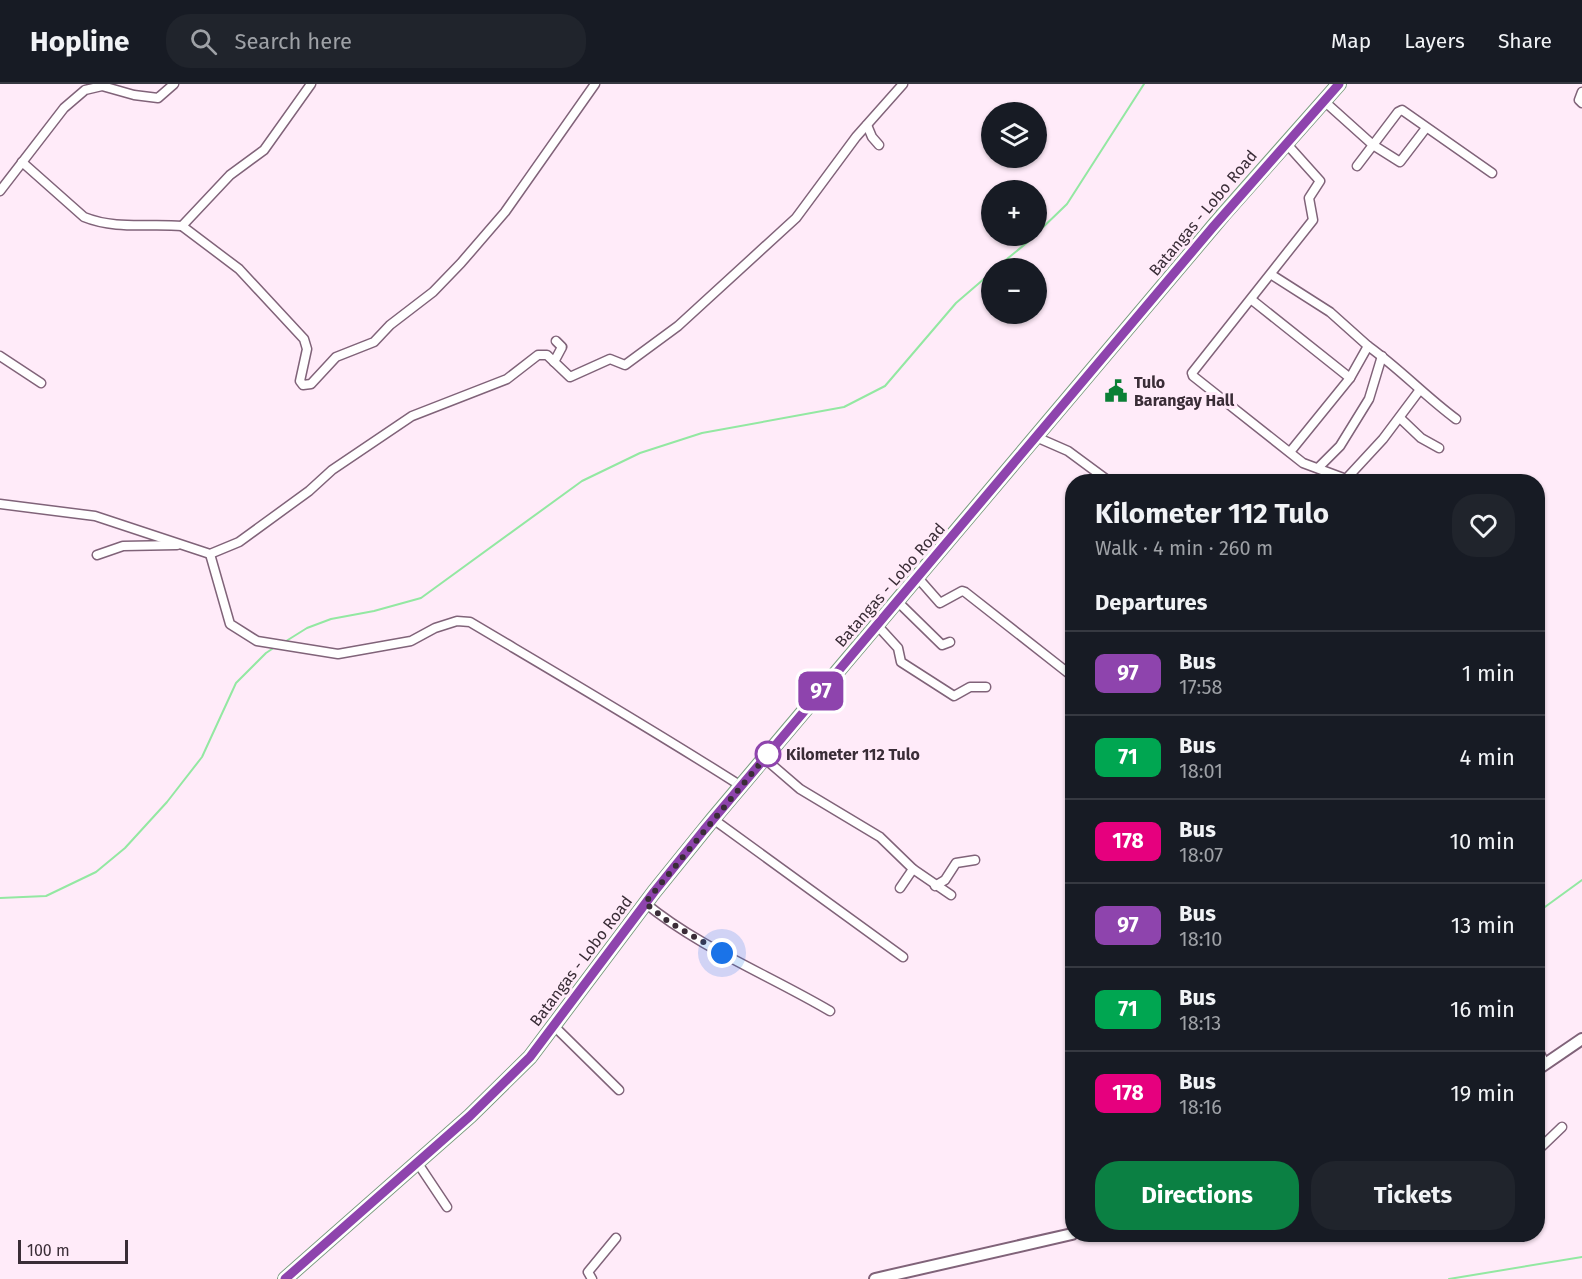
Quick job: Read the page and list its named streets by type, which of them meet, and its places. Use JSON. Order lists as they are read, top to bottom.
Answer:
{
  "streets": {
    "main road": ["Batangas - Lobo Road"]
  },
  "places": {
    "public building": ["Tulo Barangay Hall"],
    "other": ["Kilometer 112 Tulo"]
  },
  "lines": ["bus line 97"],
  "scale_bar": "100 m",
  "page": {
    "header": "Hopline",
    "search": "Search here",
    "nav": ["Map", "Layers", "Share"],
    "on_map": "97",
    "map_buttons": ["+", "−"],
    "heading": [
      ["Kilometer 112 Tulo", "Walk · 4 min · 260 m"],
      "Departures"
    ],
    "list": [
      {
        "mark": "97",
        "name": "Bus",
        "note": "17:58",
        "value": "1 min"
      },
      {
        "mark": "71",
        "name": "Bus",
        "note": "18:01",
        "value": "4 min"
      },
      {
        "mark": "178",
        "name": "Bus",
        "note": "18:07",
        "value": "10 min"
      },
      {
        "mark": "97",
        "name": "Bus",
        "note": "18:10",
        "value": "13 min"
      },
      {
        "mark": "71",
        "name": "Bus",
        "note": "18:13",
        "value": "16 min"
      },
      {
        "mark": "178",
        "name": "Bus",
        "note": "18:16",
        "value": "19 min"
      }
    ],
    "buttons": ["Directions", "Tickets"],
    "scale": "100 m"
  }
}
